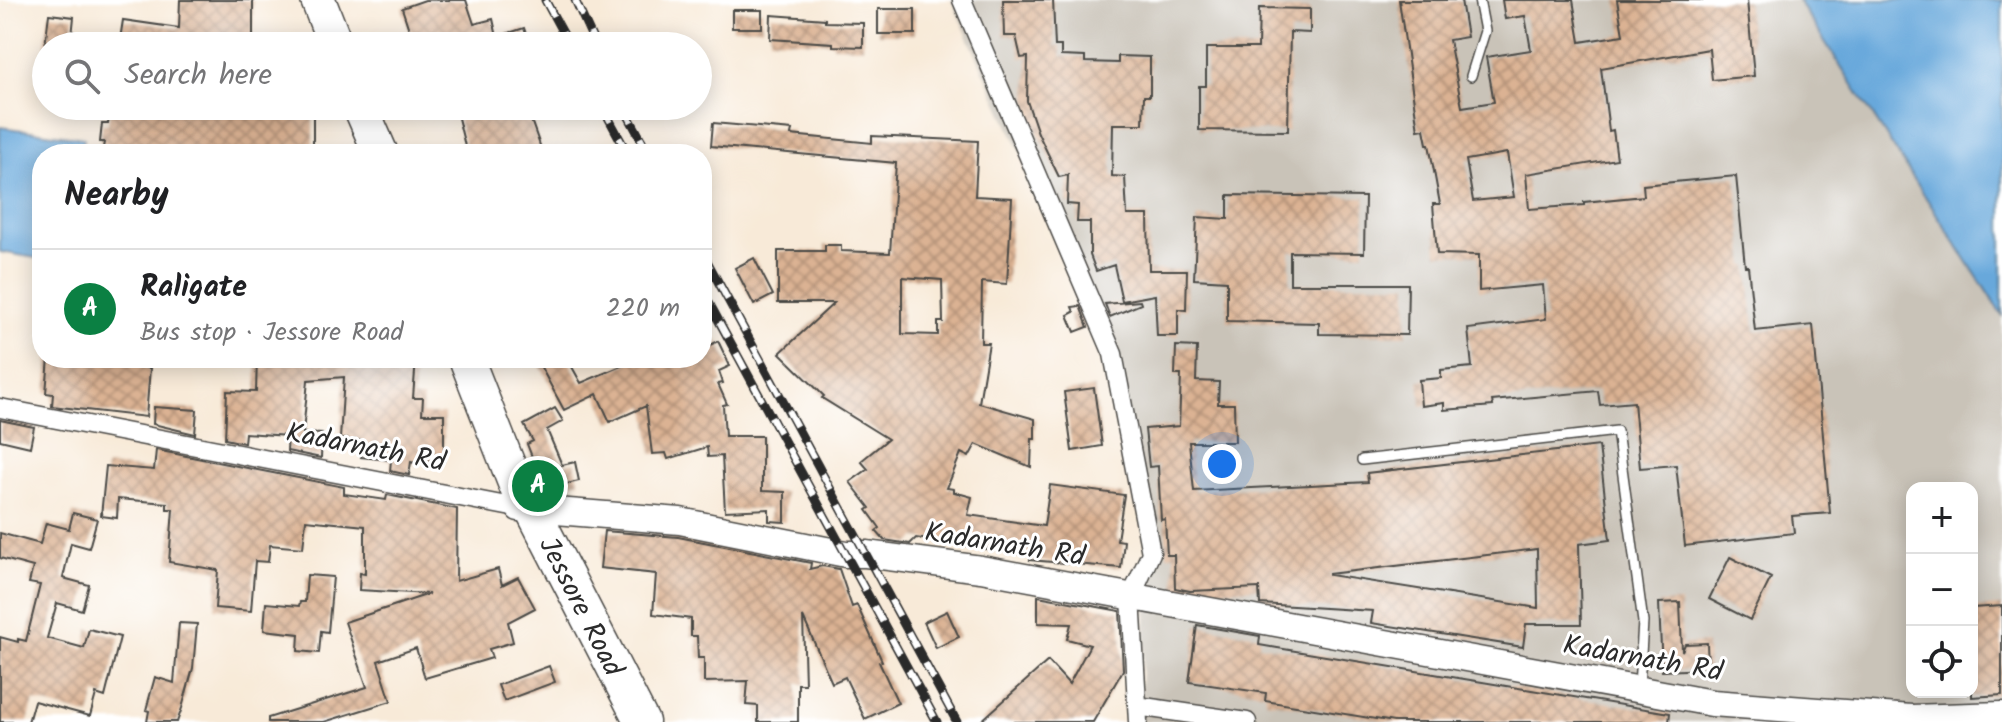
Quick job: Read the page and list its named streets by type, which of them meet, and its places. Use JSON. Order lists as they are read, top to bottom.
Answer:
{
  "streets": {
    "highway": ["Jessore Road"],
    "main road": ["Kadarnath Rd"]
  },
  "crossings": [
    ["Kadarnath Rd", "Jessore Road"]
  ],
  "page": {
    "search": "Search here",
    "heading": "Nearby",
    "list": [
      {
        "mark": "A",
        "name": "Raligate",
        "note": "Bus stop · Jessore Road",
        "value": "220 m"
      }
    ],
    "pins": "A",
    "map_buttons": ["+", "−"]
  }
}
